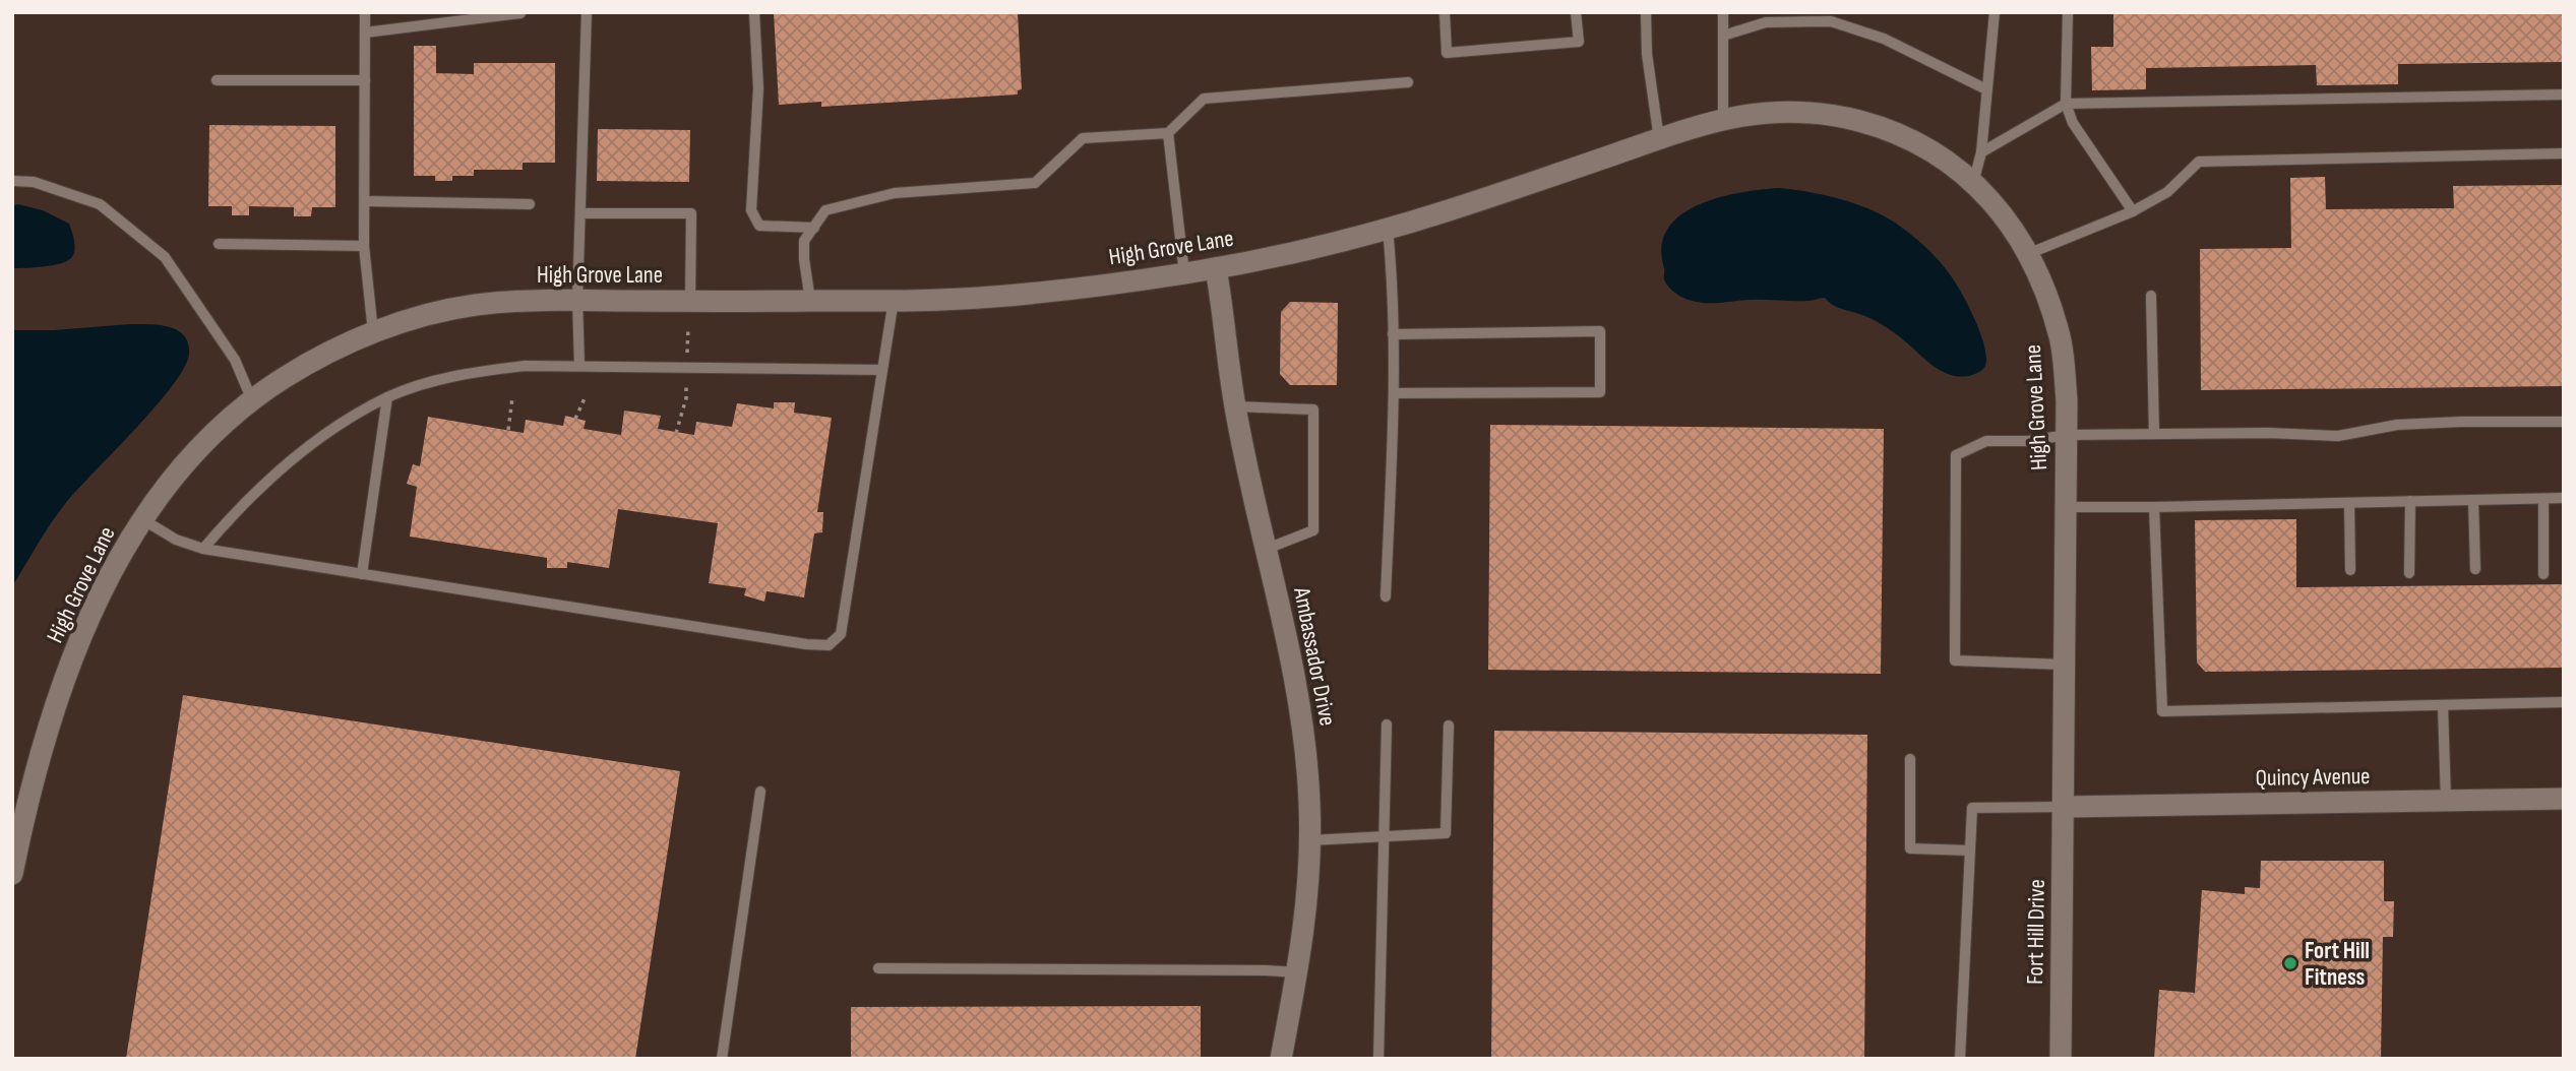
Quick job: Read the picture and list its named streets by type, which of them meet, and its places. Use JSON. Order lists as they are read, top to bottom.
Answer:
{
  "streets": {
    "street": [
      "High Grove Lane",
      "Ambassador Drive",
      "Quincy Avenue",
      "Fort Hill Drive"
    ]
  },
  "crossings": [
    ["High Grove Lane", "Ambassador Drive"],
    ["High Grove Lane", "Quincy Avenue"],
    ["High Grove Lane", "Fort Hill Drive"],
    ["Quincy Avenue", "Fort Hill Drive"]
  ],
  "places": ["Fort Hill Fitness"]
}
